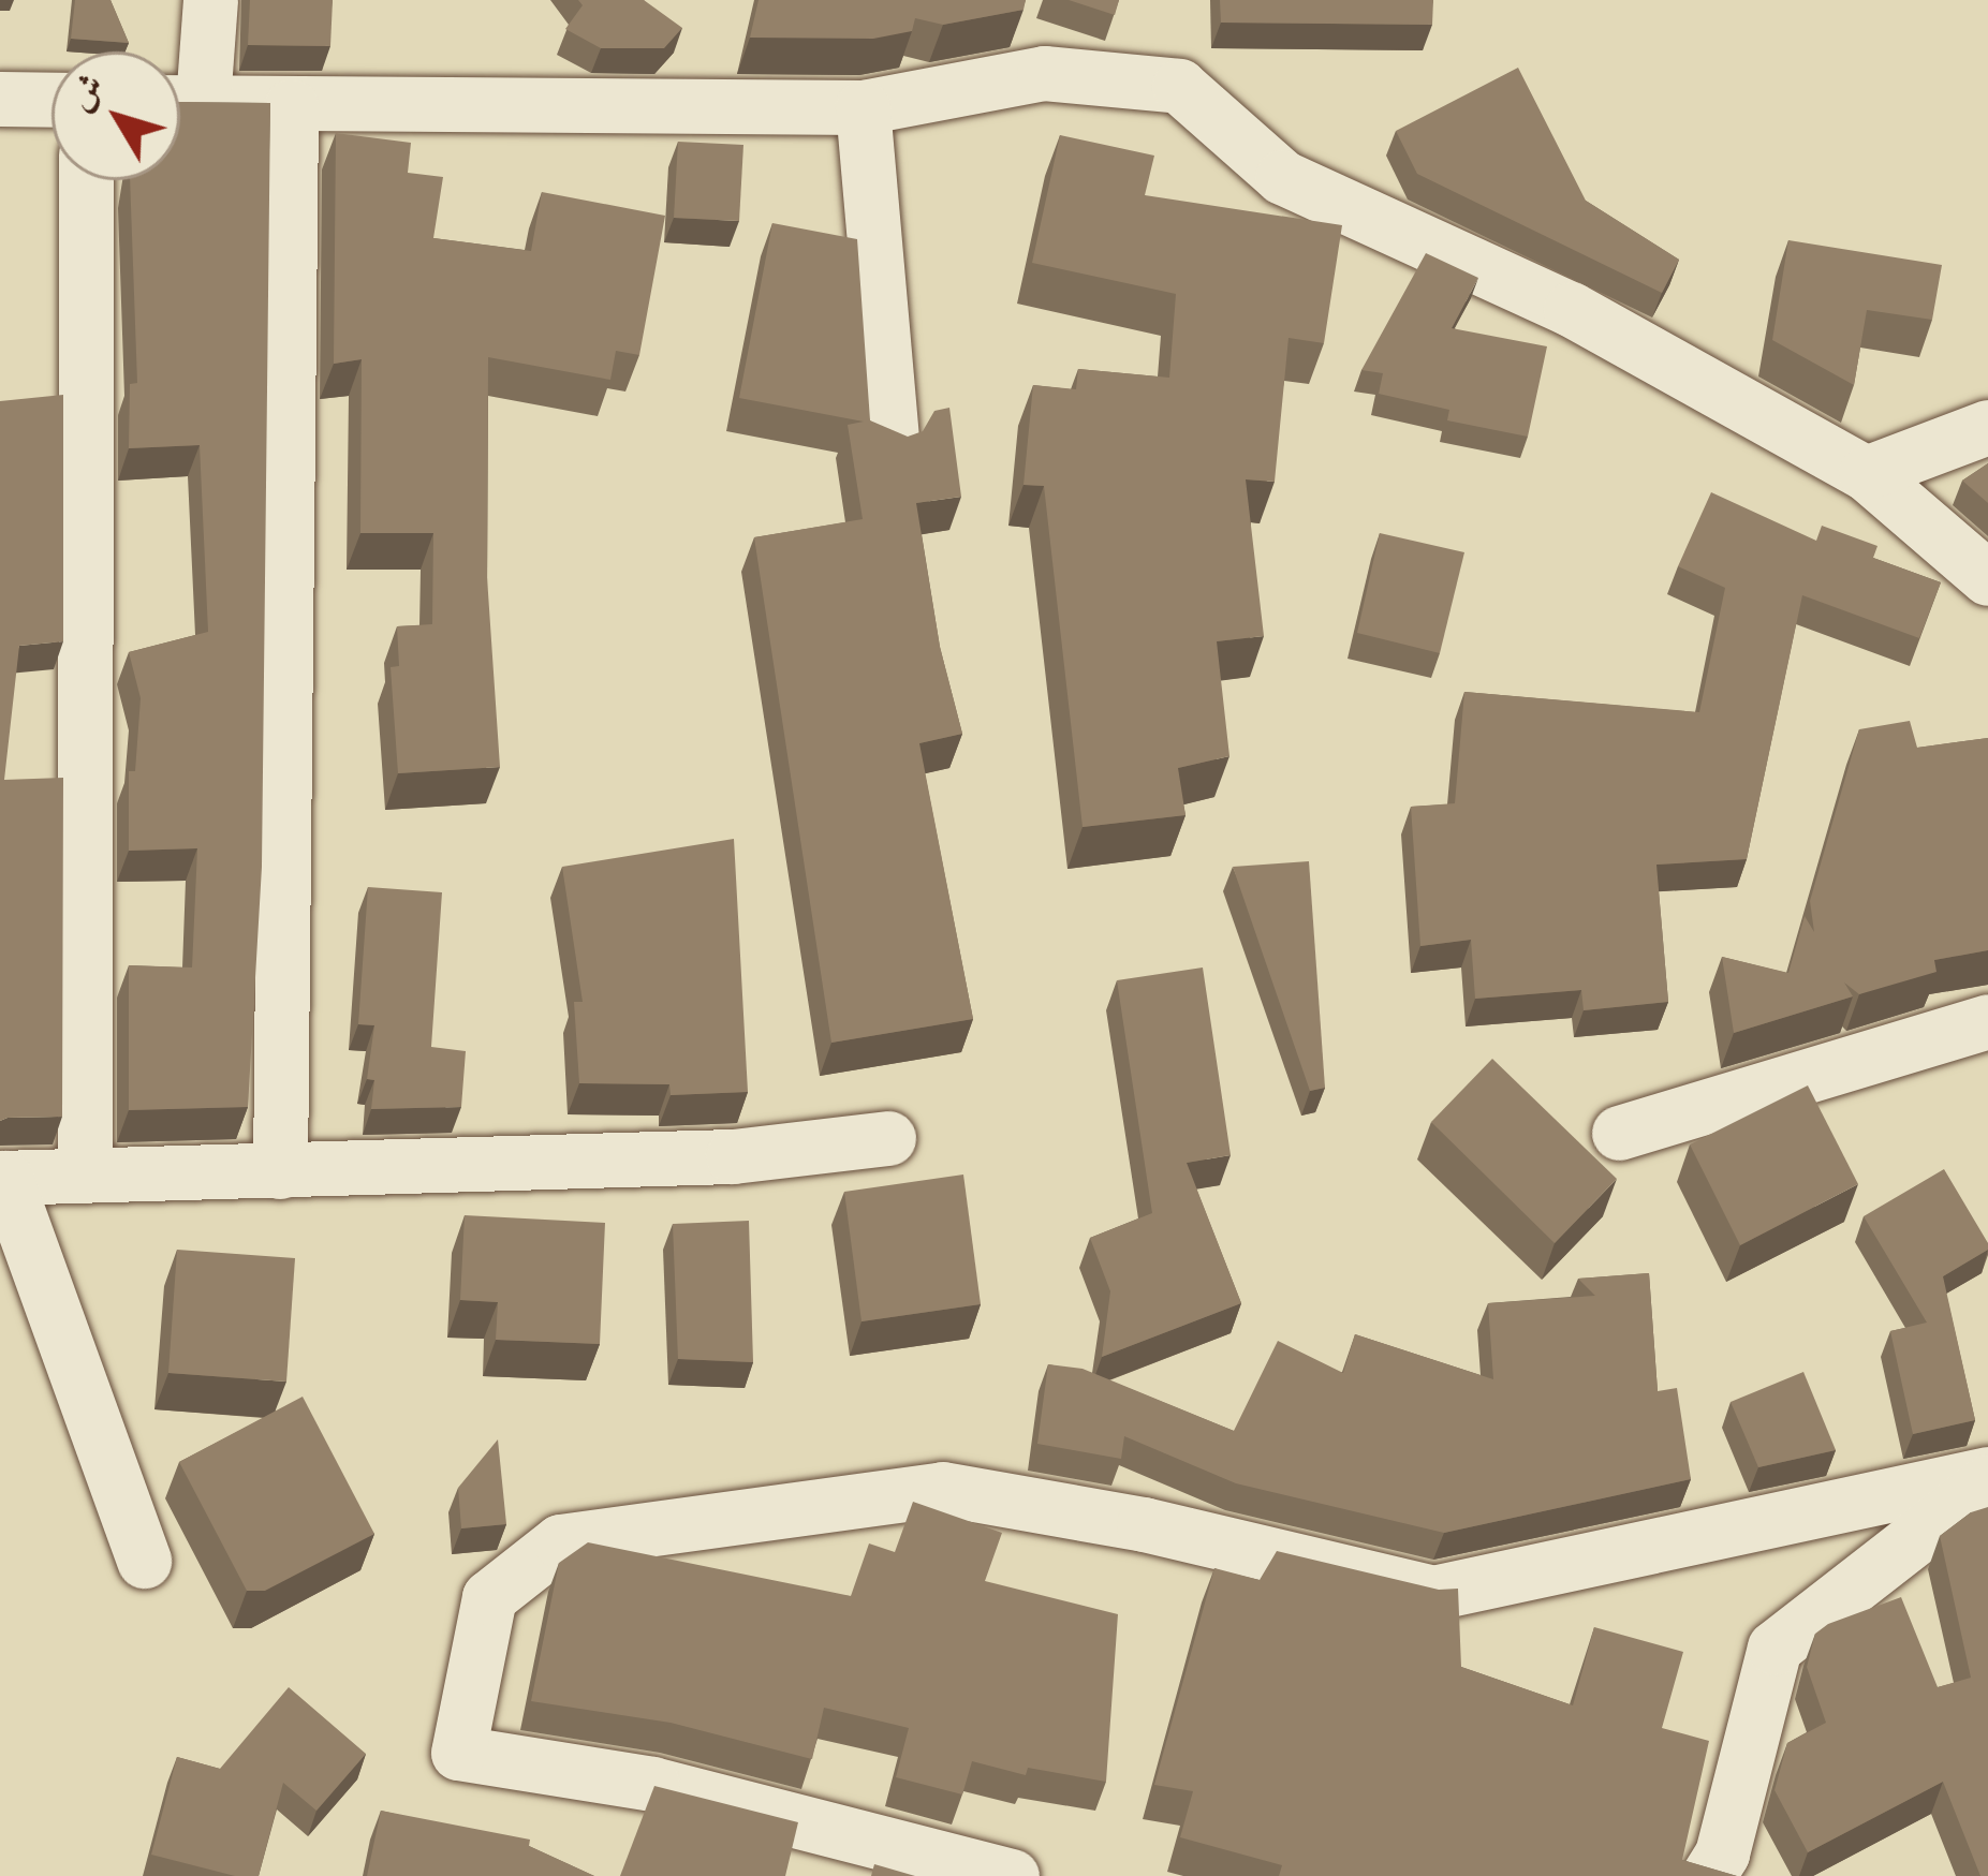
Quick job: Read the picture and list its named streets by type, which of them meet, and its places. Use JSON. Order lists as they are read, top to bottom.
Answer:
{
  "north": "top left"
}
